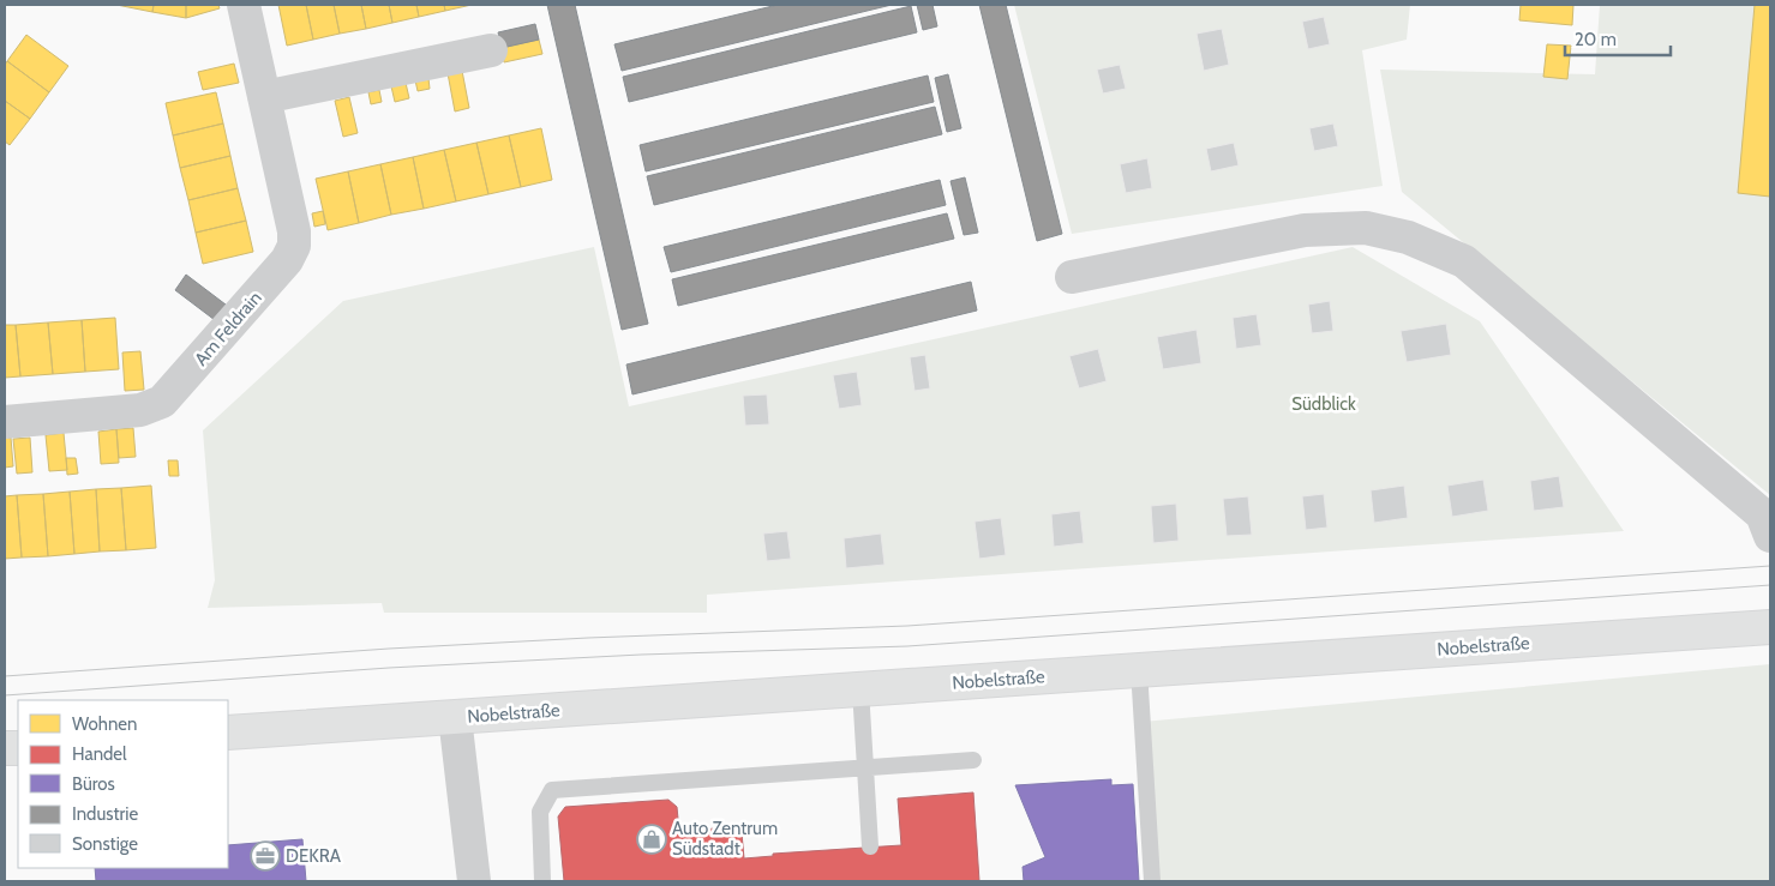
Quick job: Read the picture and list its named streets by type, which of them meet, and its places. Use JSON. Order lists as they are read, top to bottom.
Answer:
{
  "streets": {
    "main road": ["Nobelstraße"],
    "street": ["Am Feldrain"]
  },
  "parks": ["Südblick"],
  "places": {
    "shop": ["Auto Zentrum Südstadt"],
    "office": ["DEKRA"]
  },
  "legend": [
    "Wohnen",
    "Handel",
    "Büros",
    "Industrie",
    "Sonstige"
  ],
  "scale_bar": "20 m"
}
